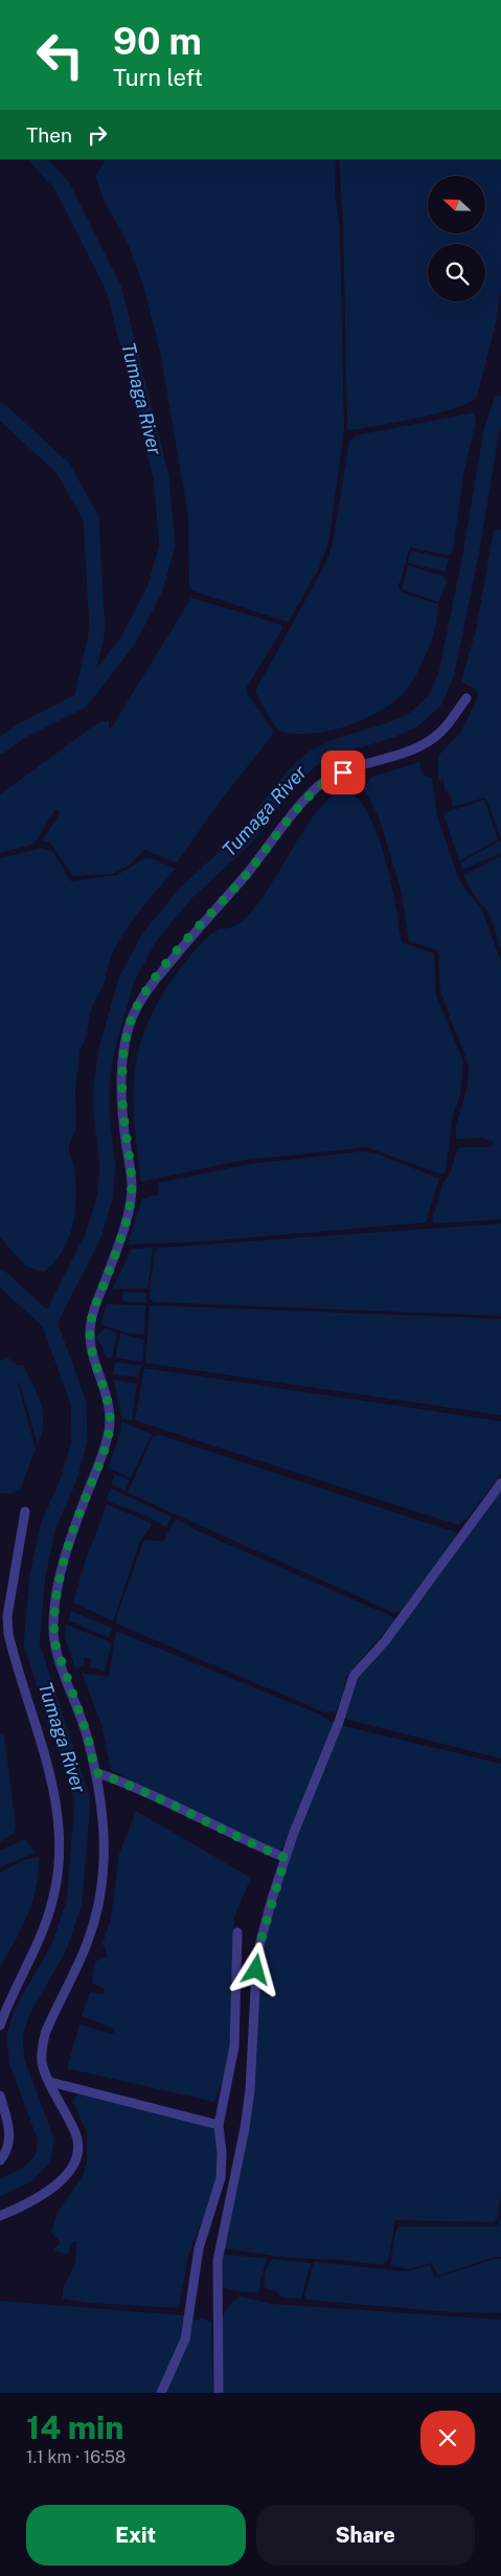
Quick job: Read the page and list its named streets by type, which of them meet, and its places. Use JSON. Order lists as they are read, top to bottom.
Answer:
{
  "water": ["Tumaga River"],
  "north": "left",
  "page": {
    "turn": ["90 m", "Turn left"],
    "then": "Then",
    "heading": ["14 min", "1.1 km · 16:58"],
    "buttons": ["Exit", "Share"]
  }
}
